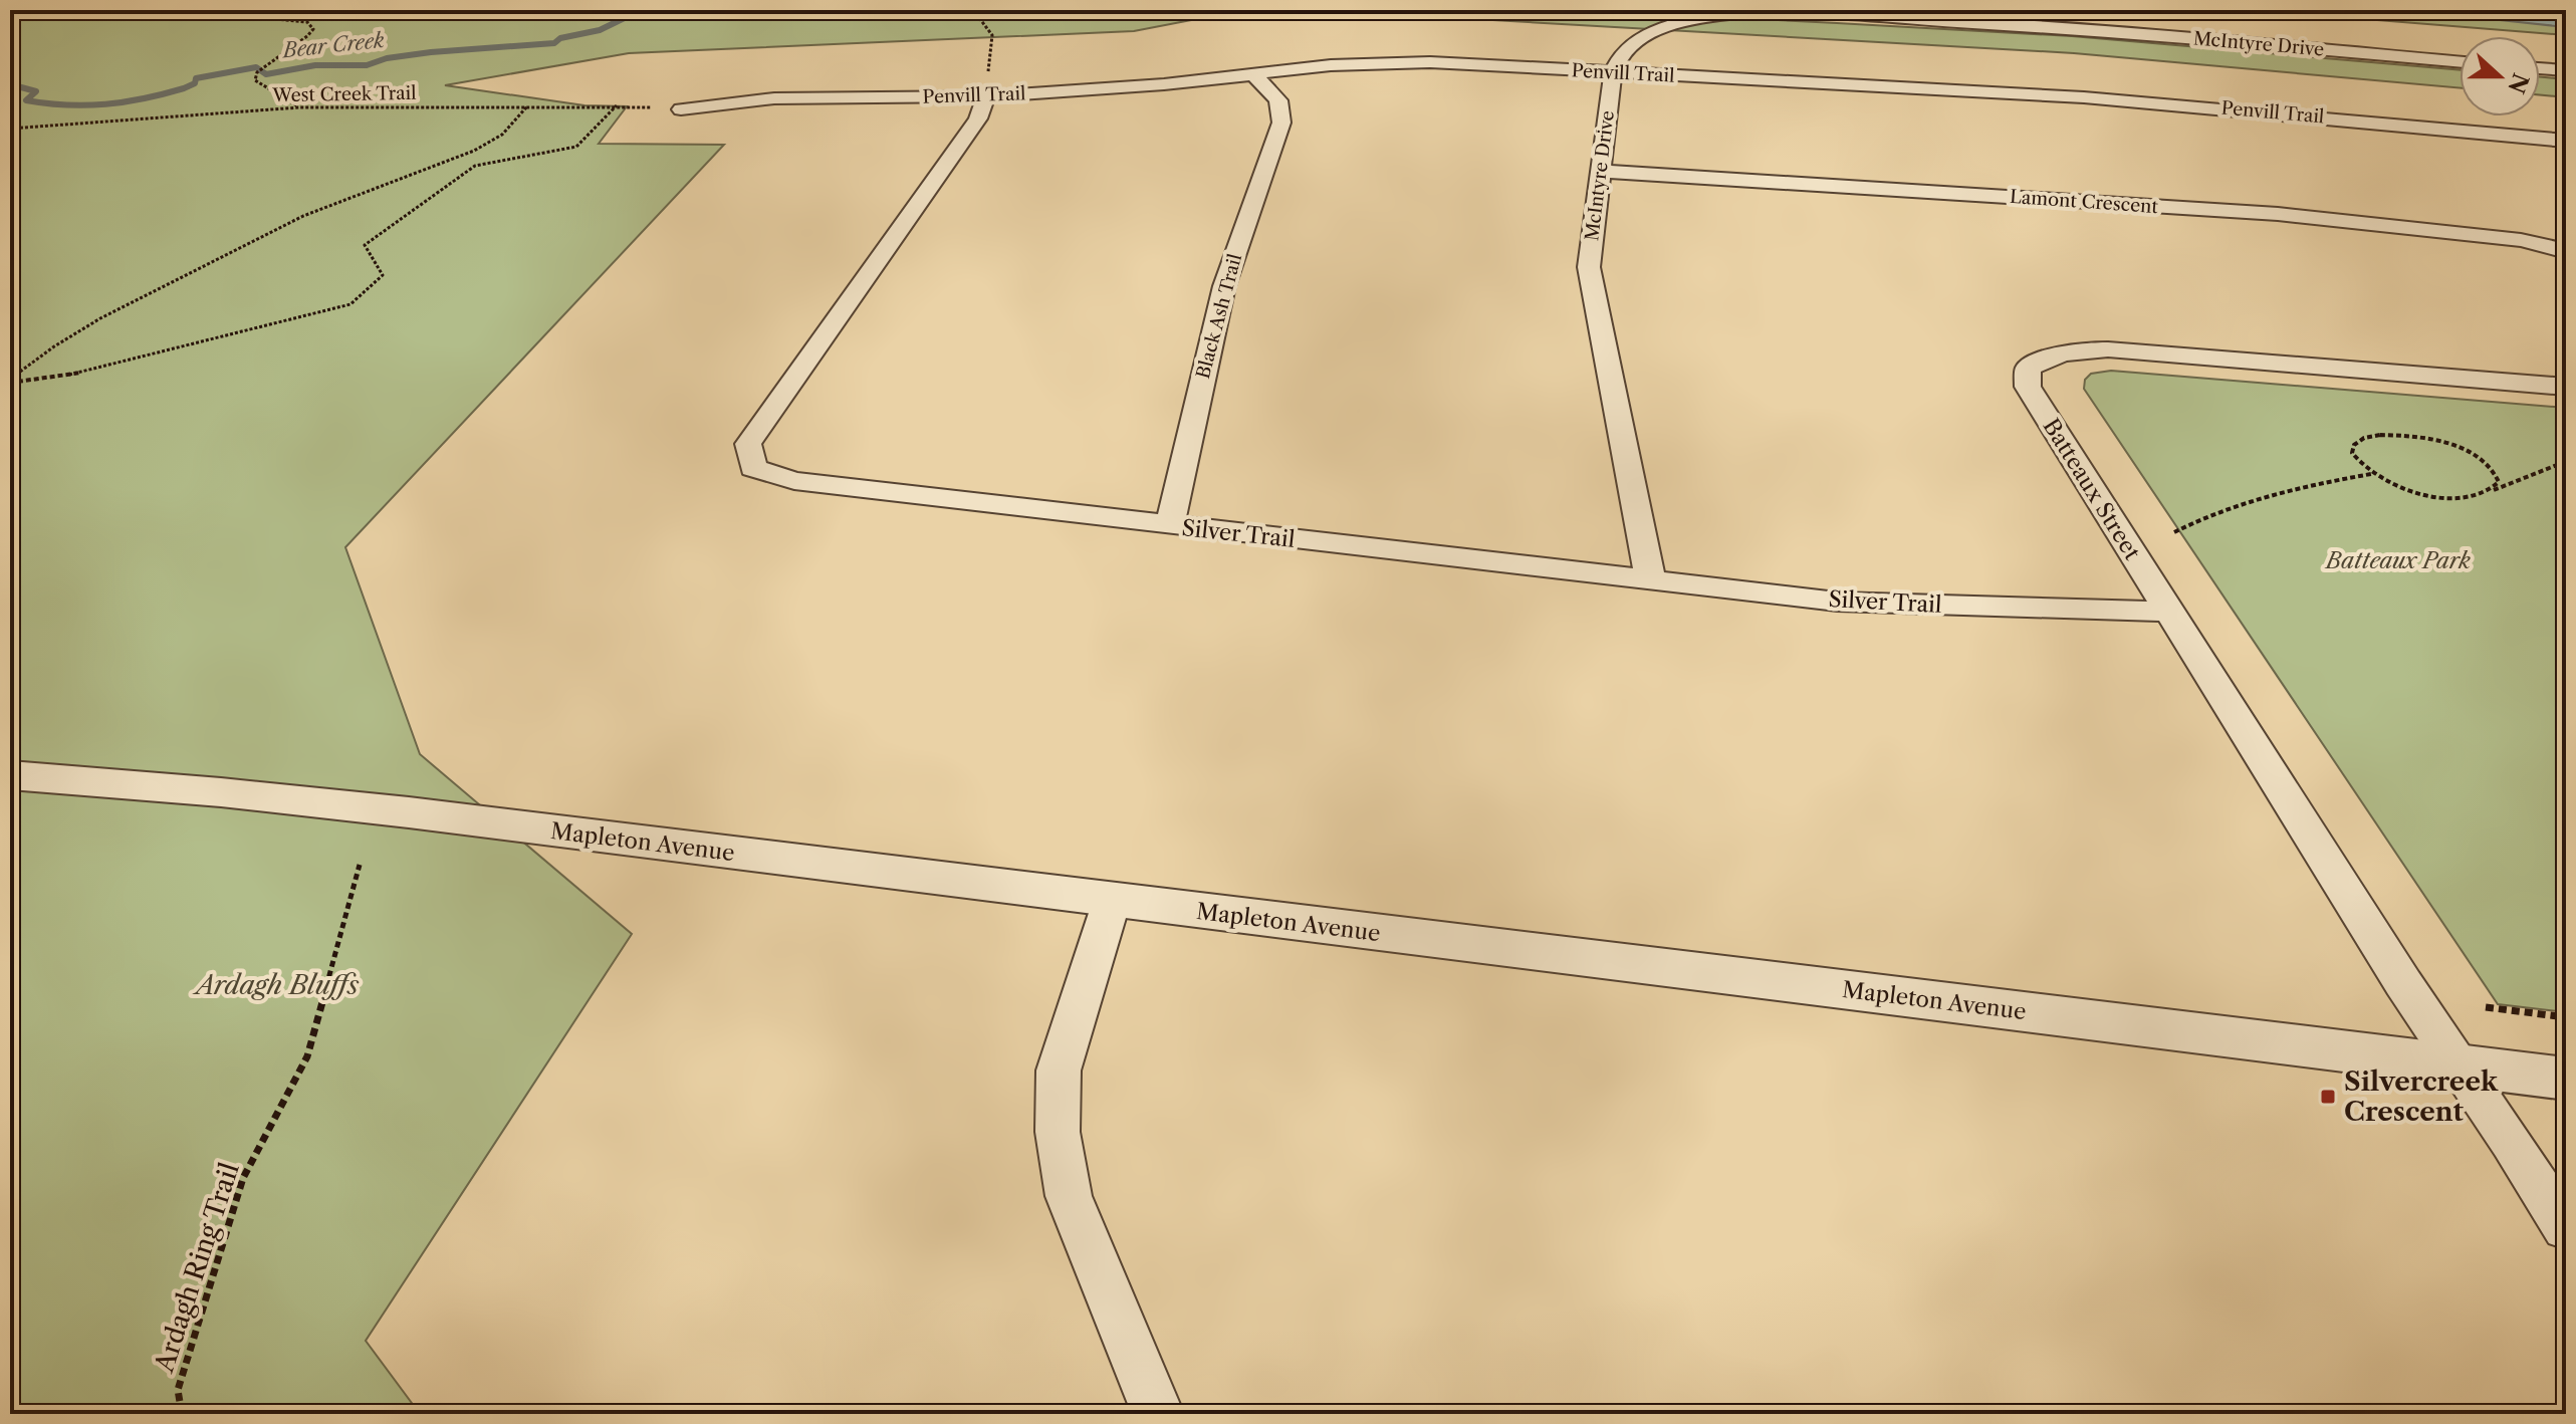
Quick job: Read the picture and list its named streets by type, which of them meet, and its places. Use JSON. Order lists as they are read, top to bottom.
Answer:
{
  "streets": {
    "street": [
      "McIntyre Drive",
      "Penvill Trail",
      "Lamont Crescent",
      "Black Ash Trail",
      "Batteaux Street",
      "Silver Trail",
      "Mapleton Avenue"
    ],
    "path": ["West Creek Trail", "Ardagh Ring Trail"]
  },
  "crossings": [
    ["McIntyre Drive", "Penvill Trail"],
    ["McIntyre Drive", "Lamont Crescent"],
    ["McIntyre Drive", "Silver Trail"],
    ["Penvill Trail", "West Creek Trail"],
    ["Penvill Trail", "Black Ash Trail"],
    ["Penvill Trail", "Silver Trail"],
    ["Black Ash Trail", "Silver Trail"],
    ["Batteaux Street", "Silver Trail"],
    ["Batteaux Street", "Mapleton Avenue"]
  ],
  "water": ["Bear Creek"],
  "parks": ["Batteaux Park", "Ardagh Bluffs"],
  "places": {
    "transit": ["Silvercreek Crescent"]
  },
  "north": "right"
}
